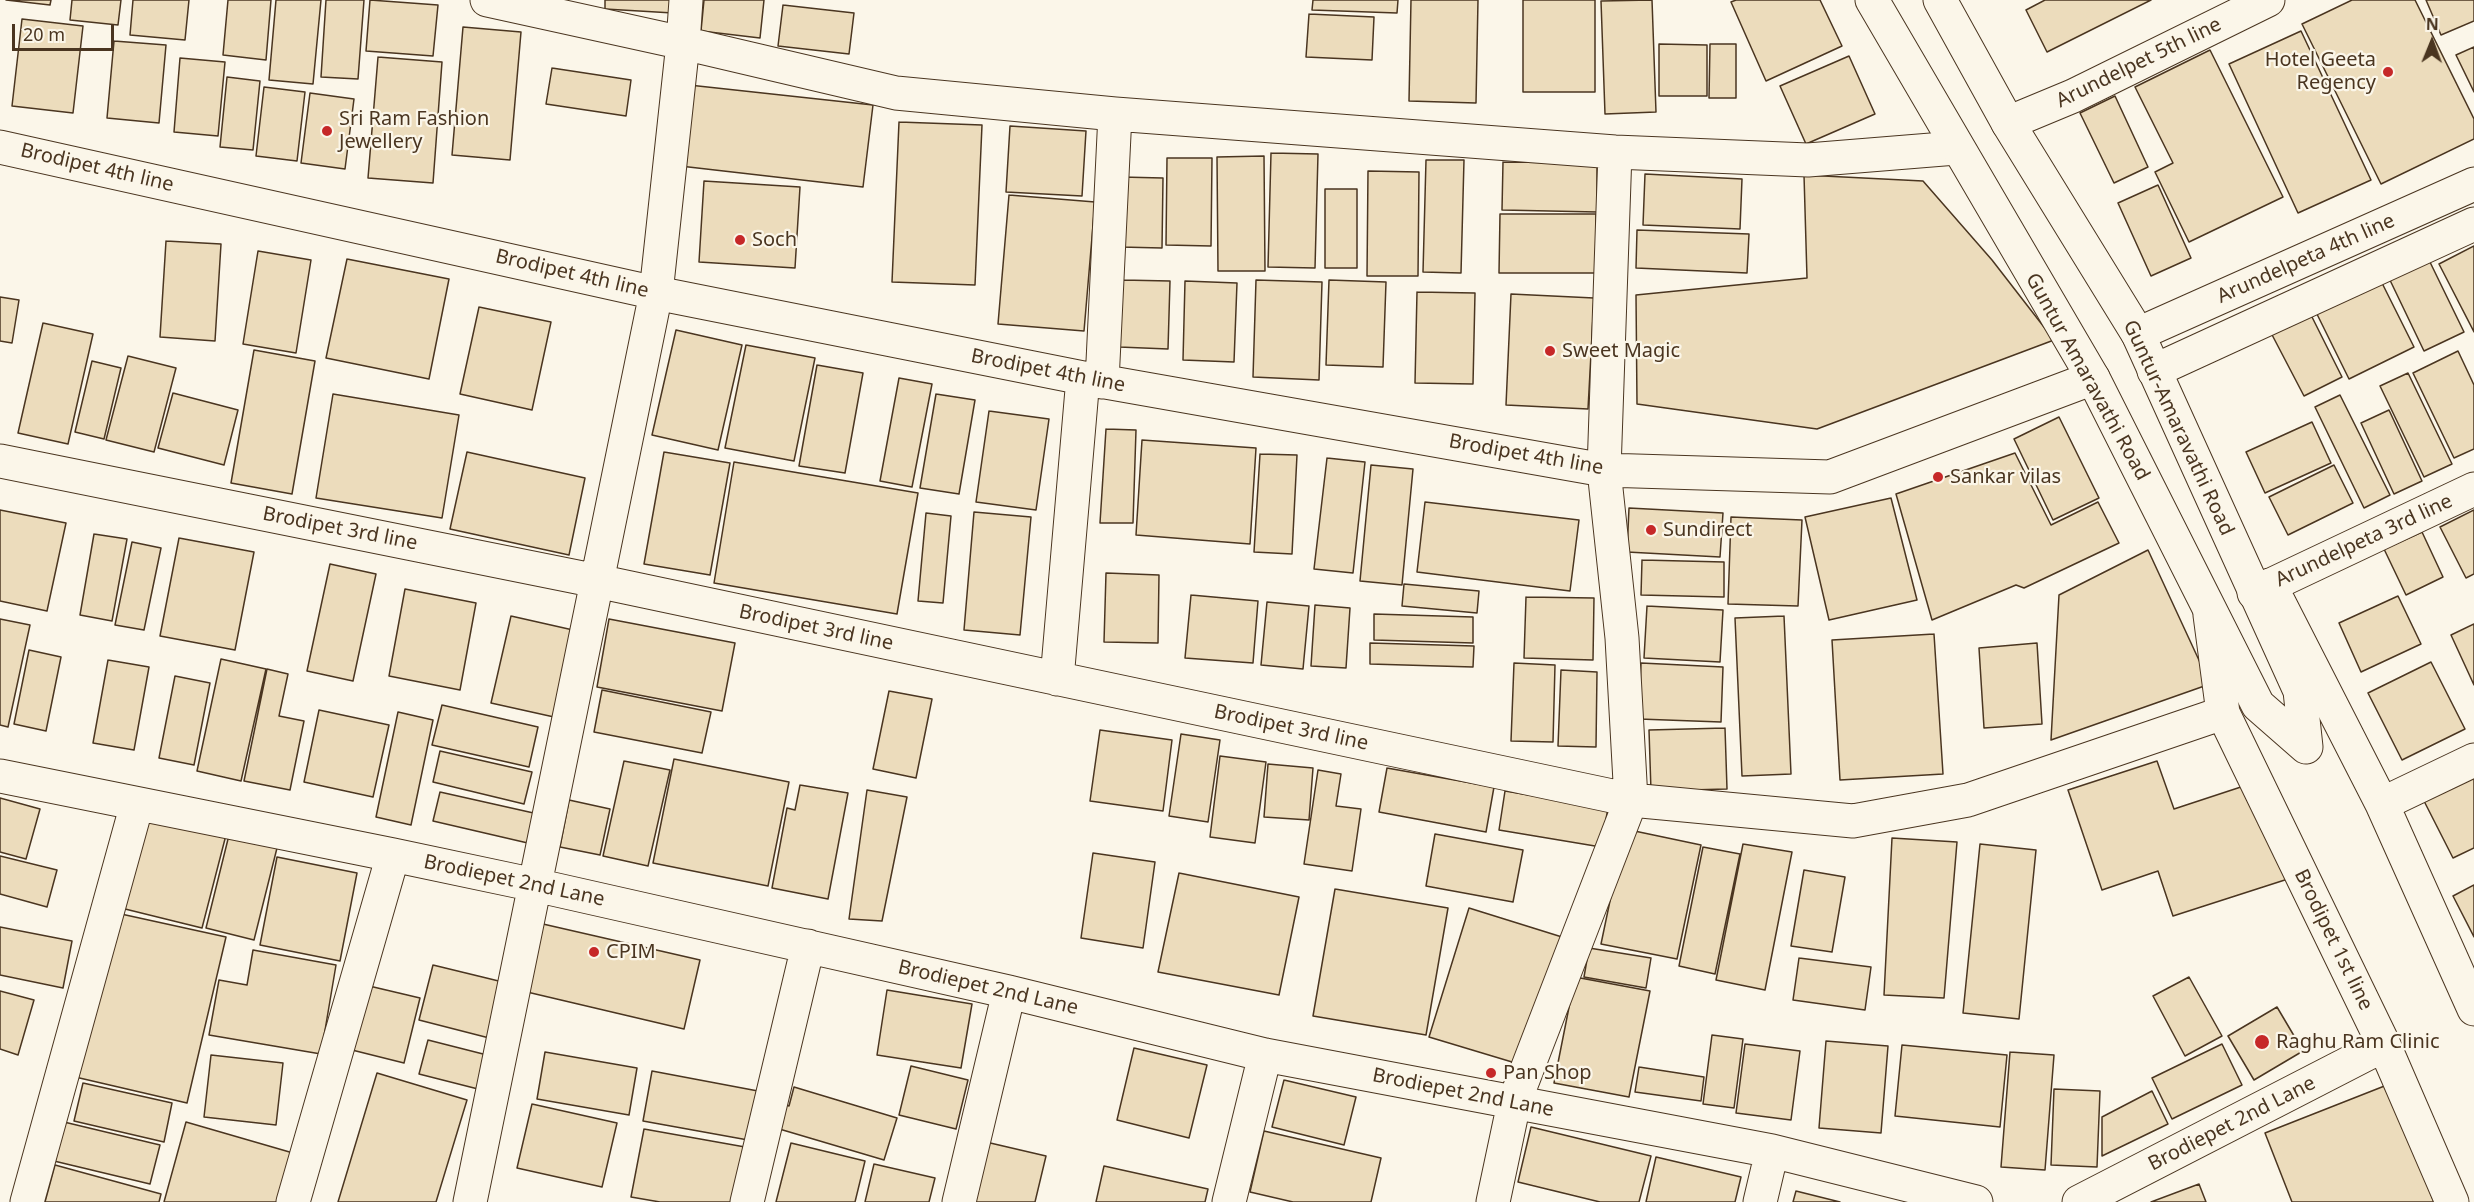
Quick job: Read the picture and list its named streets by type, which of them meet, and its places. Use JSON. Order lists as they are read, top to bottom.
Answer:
{
  "streets": {
    "street": [
      "Arundelpet 5th line",
      "Brodipet 4th line",
      "Arundelpeta 4th line",
      "Guntur Amaravathi Road",
      "Guntur-Amaravathi Road",
      "Brodipet 3rd line",
      "Arundelpeta 3rd line",
      "Brodiepet 2nd Lane",
      "Brodipet 1st line"
    ]
  },
  "crossings": [
    ["Arundelpet 5th line", "Guntur-Amaravathi Road"],
    ["Brodipet 4th line", "Guntur Amaravathi Road"],
    ["Arundelpeta 4th line", "Guntur-Amaravathi Road"],
    ["Guntur Amaravathi Road", "Guntur-Amaravathi Road"],
    ["Guntur Amaravathi Road", "Brodipet 1st line"],
    ["Guntur-Amaravathi Road", "Arundelpeta 3rd line"],
    ["Brodipet 3rd line", "Brodipet 1st line"],
    ["Brodiepet 2nd Lane", "Brodipet 1st line"]
  ],
  "places": [
    "Hotel Geeta Regency",
    "Sri Ram Fashion Jewellery",
    "Soch",
    "Sweet Magic",
    "Sankar vilas",
    "Sundirect",
    "CPIM",
    "Raghu Ram Clinic",
    "Pan Shop"
  ],
  "scale_bar": "20 m",
  "north": "top"
}
